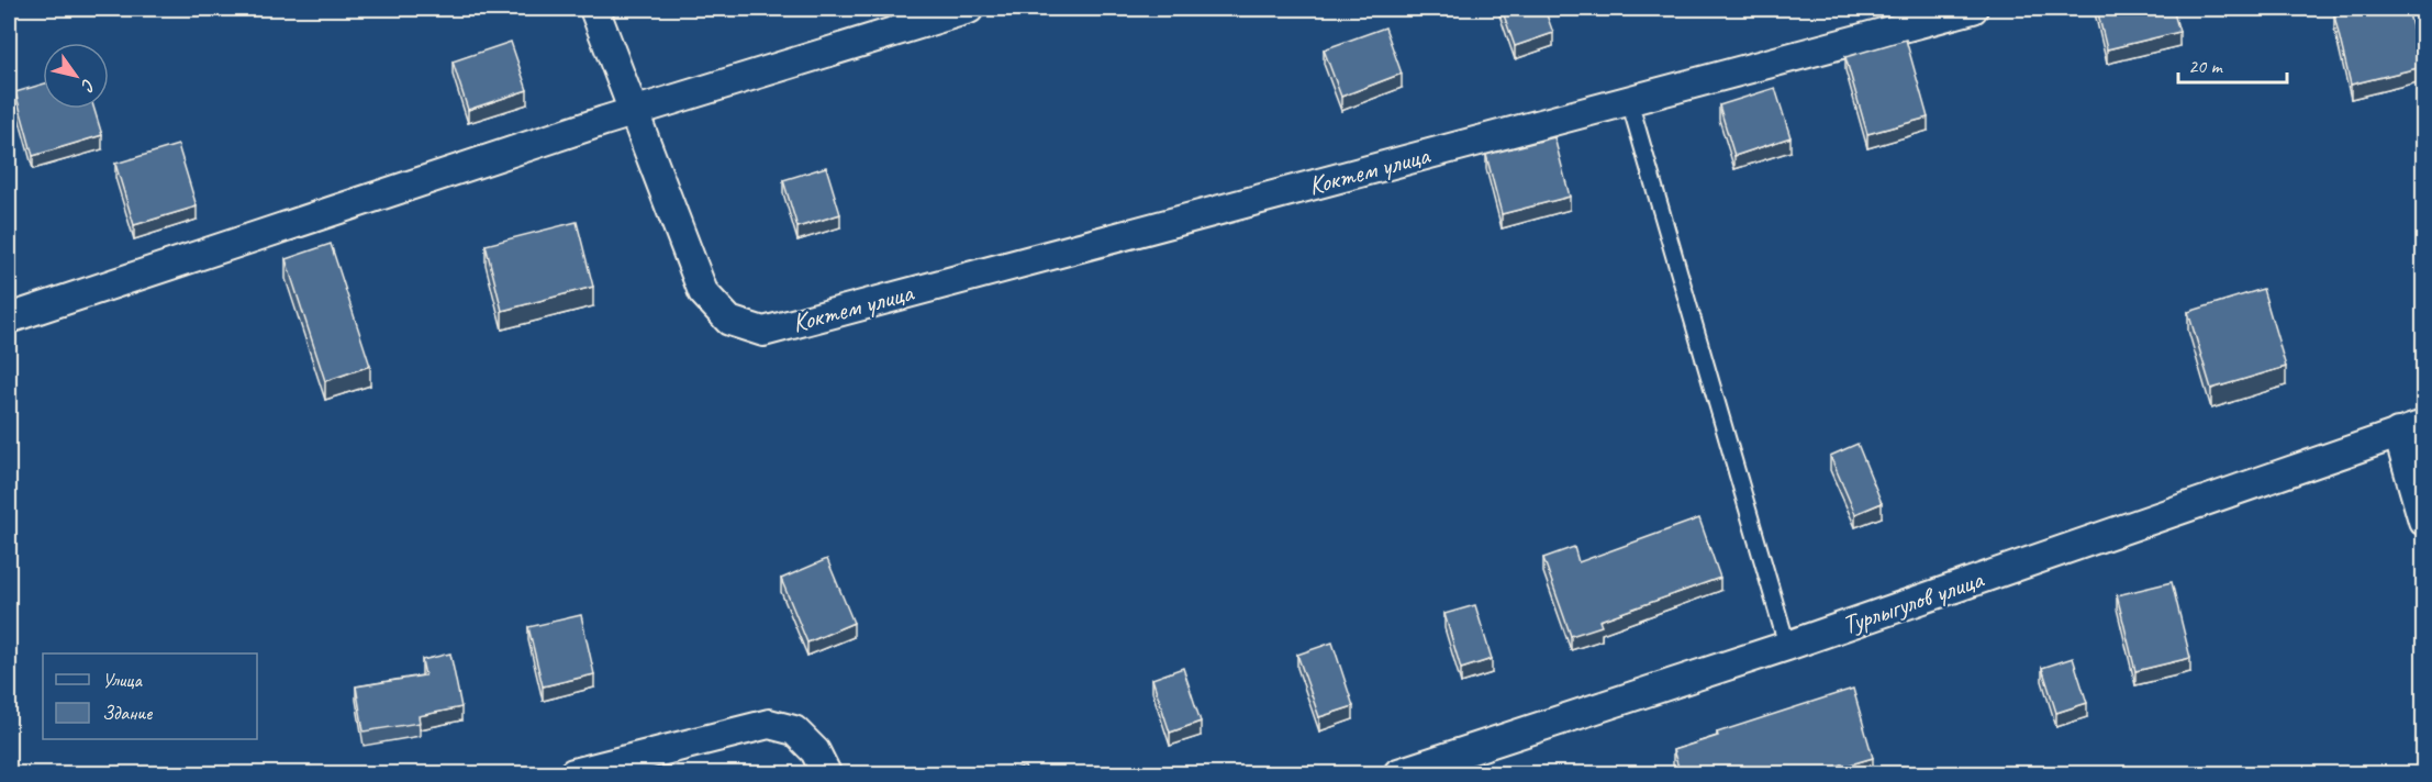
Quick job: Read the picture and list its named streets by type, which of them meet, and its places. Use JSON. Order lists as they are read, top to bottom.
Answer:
{
  "streets": {
    "street": ["Коктем улица", "Турлыгулов улица"]
  },
  "legend": ["Улица", "Здание"],
  "scale_bar": "20 m",
  "north": "bottom right"
}
